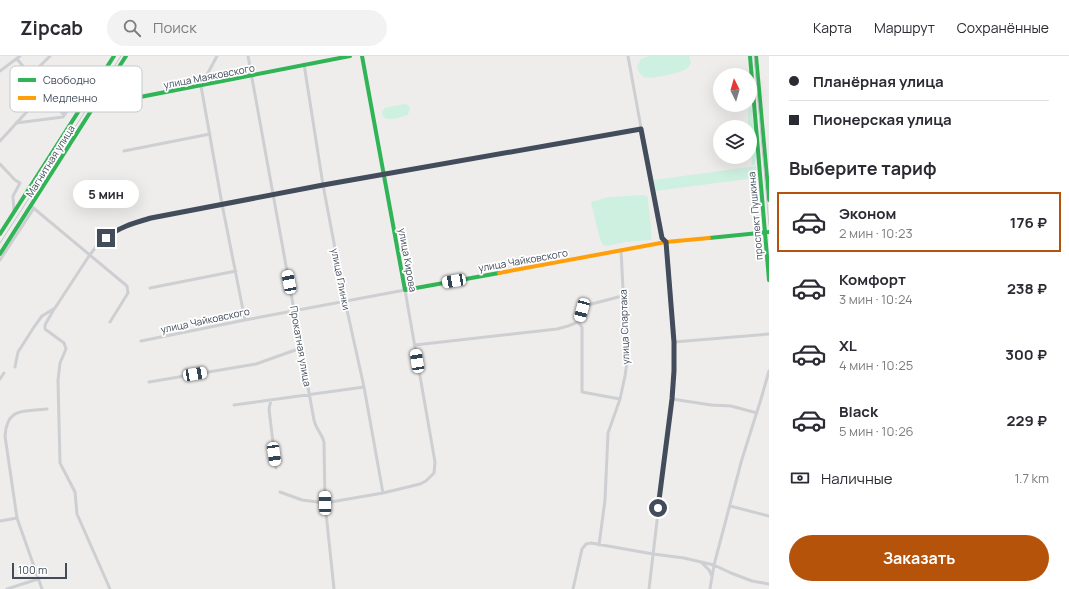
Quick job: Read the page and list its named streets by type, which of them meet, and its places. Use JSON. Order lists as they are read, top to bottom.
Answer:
{
  "streets": {
    "main road": [
      "улица Маяковского",
      "Магнитная улица",
      "проспект Пушкина",
      "улица Кирова",
      "улица Чайковского"
    ],
    "street": ["улица Глинки", "улица Спартака", "Прокатная улица"]
  },
  "crossings": [
    ["улица Маяковского", "улица Глинки"],
    ["улица Маяковского", "Прокатная улица"],
    ["проспект Пушкина", "улица Чайковского"],
    ["улица Кирова", "улица Чайковского"],
    ["улица Кирова", "улица Глинки"],
    ["улица Чайковского", "улица Глинки"],
    ["улица Чайковского", "улица Спартака"],
    ["улица Чайковского", "Прокатная улица"]
  ],
  "legend": ["Свободно", "Медленно"],
  "scale_bar": "100 m",
  "north": "top",
  "page": {
    "header": "Zipcab",
    "search": "Поиск",
    "nav": ["Карта", "Маршрут", "Сохранённые"],
    "banner": ["Планёрная улица", "Пионерская улица"],
    "heading": "Выберите тариф",
    "bubble": "5 мин",
    "list": [
      {
        "name": "Эконом",
        "note": "2 мин · 10:23",
        "value": "176 ₽"
      },
      {
        "name": "Комфорт",
        "note": "3 мин · 10:24",
        "value": "238 ₽"
      },
      {
        "name": "XL",
        "note": "4 мин · 10:25",
        "value": "300 ₽"
      },
      {
        "name": "Black",
        "note": "5 мин · 10:26",
        "value": "229 ₽"
      }
    ],
    "pay": ["Наличные", "1.7 km"],
    "buttons": "Заказать",
    "scale": "100 m"
  }
}
